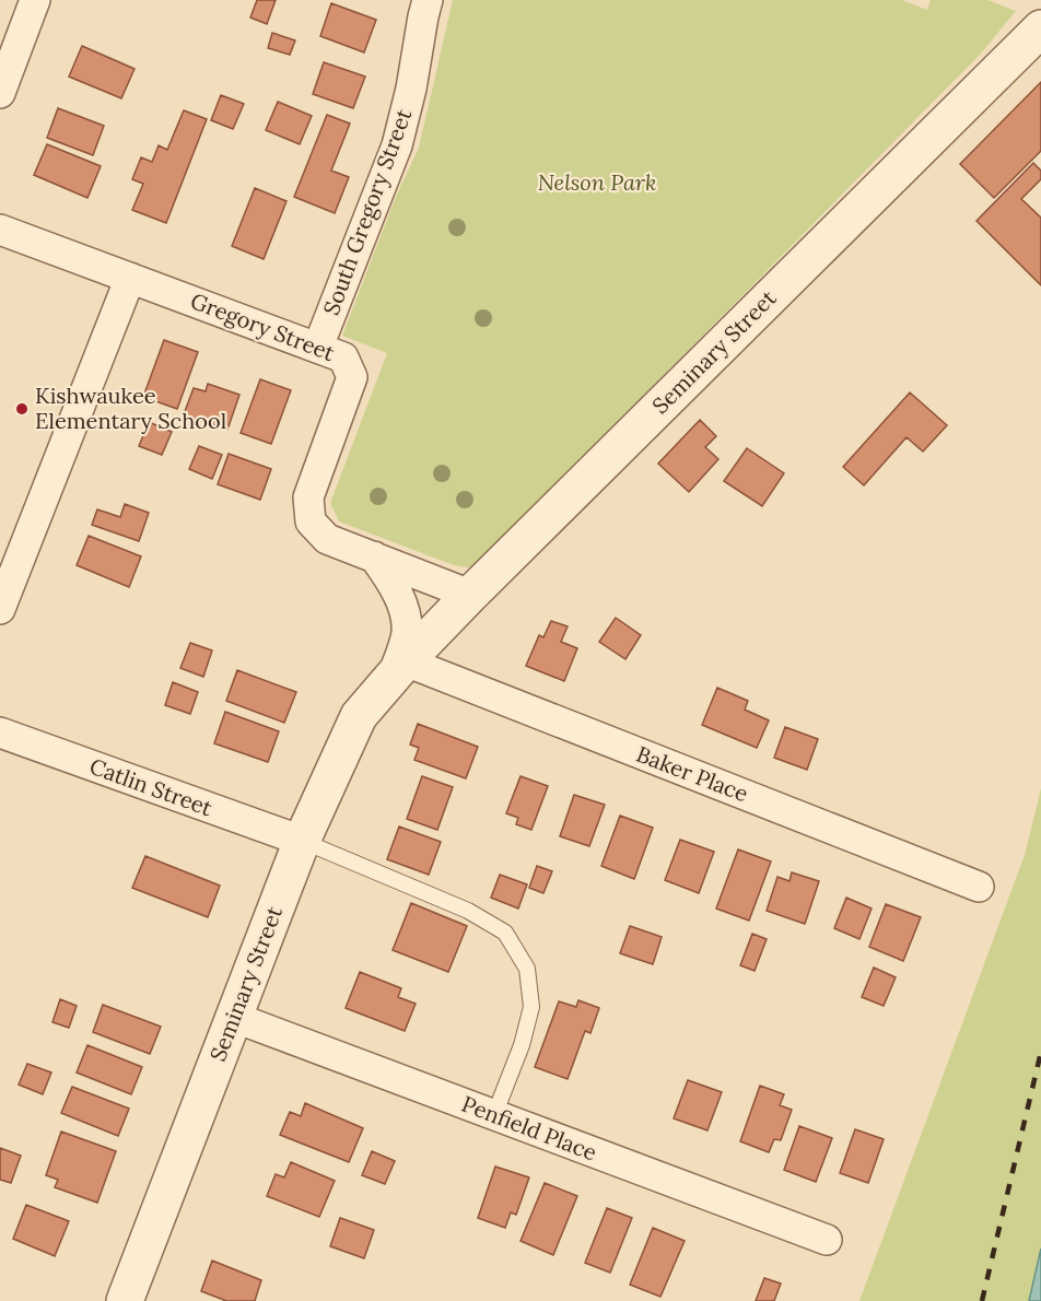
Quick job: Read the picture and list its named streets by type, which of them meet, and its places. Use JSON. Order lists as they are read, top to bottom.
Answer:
{
  "streets": {
    "street": [
      "South Gregory Street",
      "Gregory Street",
      "Seminary Street",
      "Baker Place",
      "Catlin Street",
      "Penfield Place"
    ]
  },
  "crossings": [
    ["South Gregory Street", "Gregory Street"],
    ["Gregory Street", "Seminary Street"],
    ["Seminary Street", "Baker Place"],
    ["Seminary Street", "Catlin Street"],
    ["Seminary Street", "Penfield Place"]
  ],
  "parks": ["Nelson Park"],
  "places": ["Kishwaukee Elementary School"]
}
